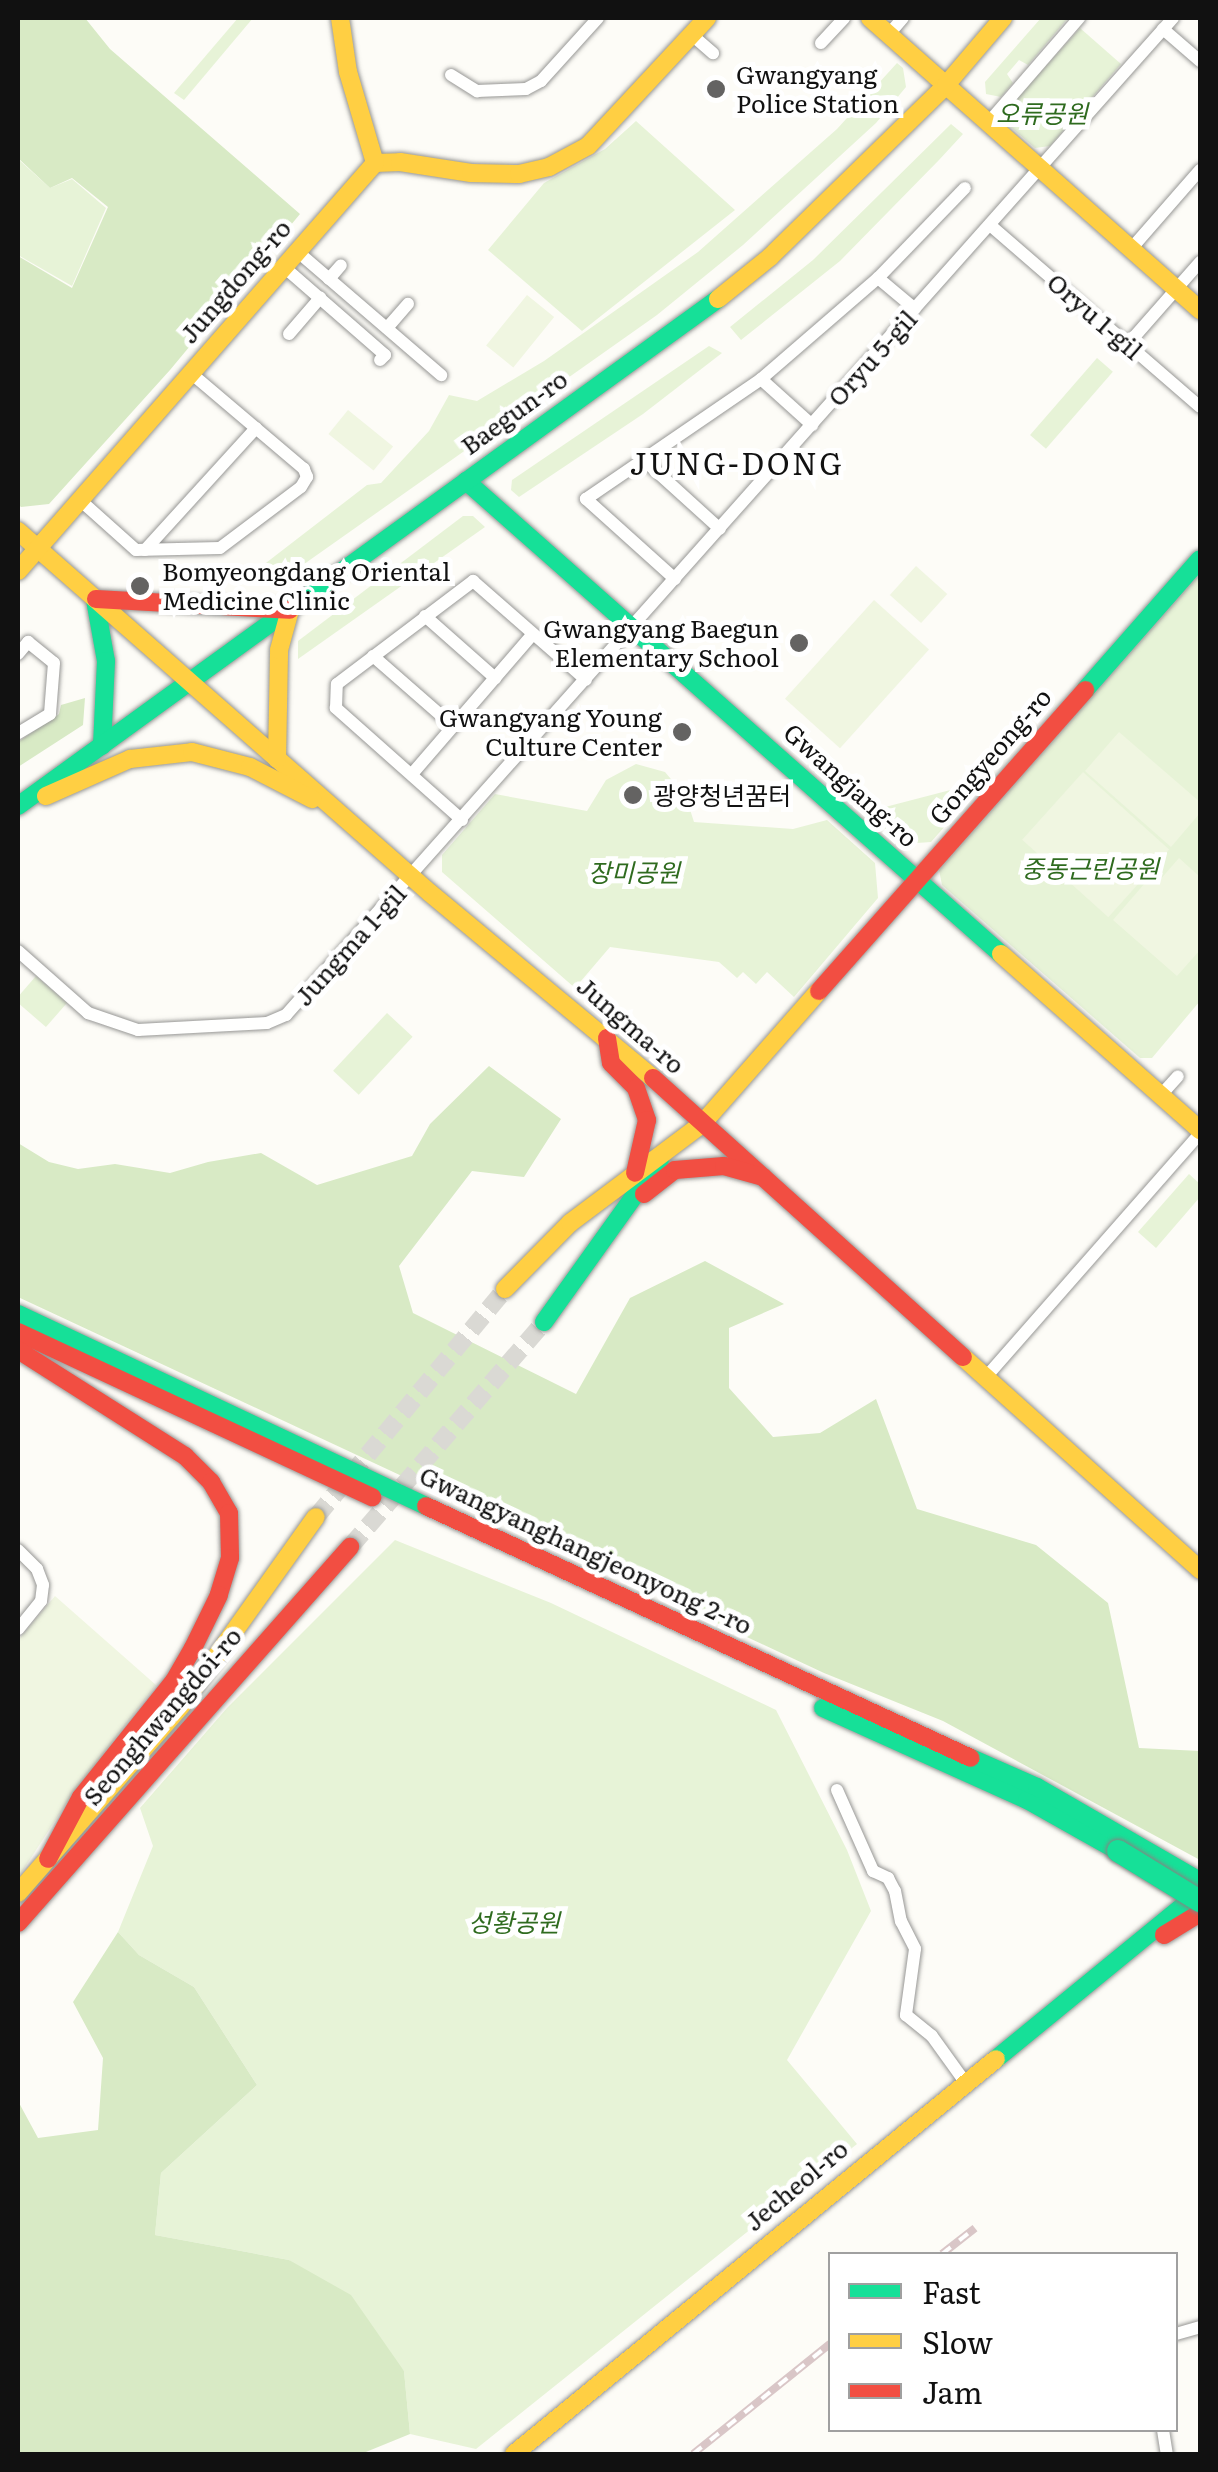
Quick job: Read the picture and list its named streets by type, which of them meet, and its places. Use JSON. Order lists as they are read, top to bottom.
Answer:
{
  "streets": {
    "main road": [
      "Jungdong-ro",
      "Baegun-ro",
      "Gongyeong-ro",
      "Gwangjang-ro",
      "Jungma-ro",
      "Gwangyanghangjeonyong 2-ro",
      "Seonghwangdoi-ro",
      "Jecheol-ro"
    ],
    "street": ["Oryu 1-gil", "Oryu 5-gil", "Jungma 1-gil"]
  },
  "crossings": [
    ["Jungdong-ro", "Jungma-ro"],
    ["Oryu 1-gil", "Oryu 5-gil"],
    ["Oryu 5-gil", "Gwangjang-ro"],
    ["Oryu 5-gil", "Jungma 1-gil"],
    ["Oryu 5-gil", "Jungma-ro"],
    ["Baegun-ro", "Gwangjang-ro"],
    ["Baegun-ro", "Jungma-ro"],
    ["Gongyeong-ro", "Gwangjang-ro"],
    ["Gongyeong-ro", "Jungma-ro"],
    ["Jungma 1-gil", "Jungma-ro"]
  ],
  "districts": ["JUNG-DONG"],
  "parks": [
    "오류공원",
    "중동근린공원",
    "장미공원",
    "성황공원"
  ],
  "places": [
    "Gwangyang Police Station",
    "Bomyeongdang Oriental Medicine Clinic",
    "Gwangyang Baegun Elementary School",
    "Gwangyang Young Culture Center",
    "광양청년꿈터"
  ],
  "legend": ["Fast", "Slow", "Jam"]
}
